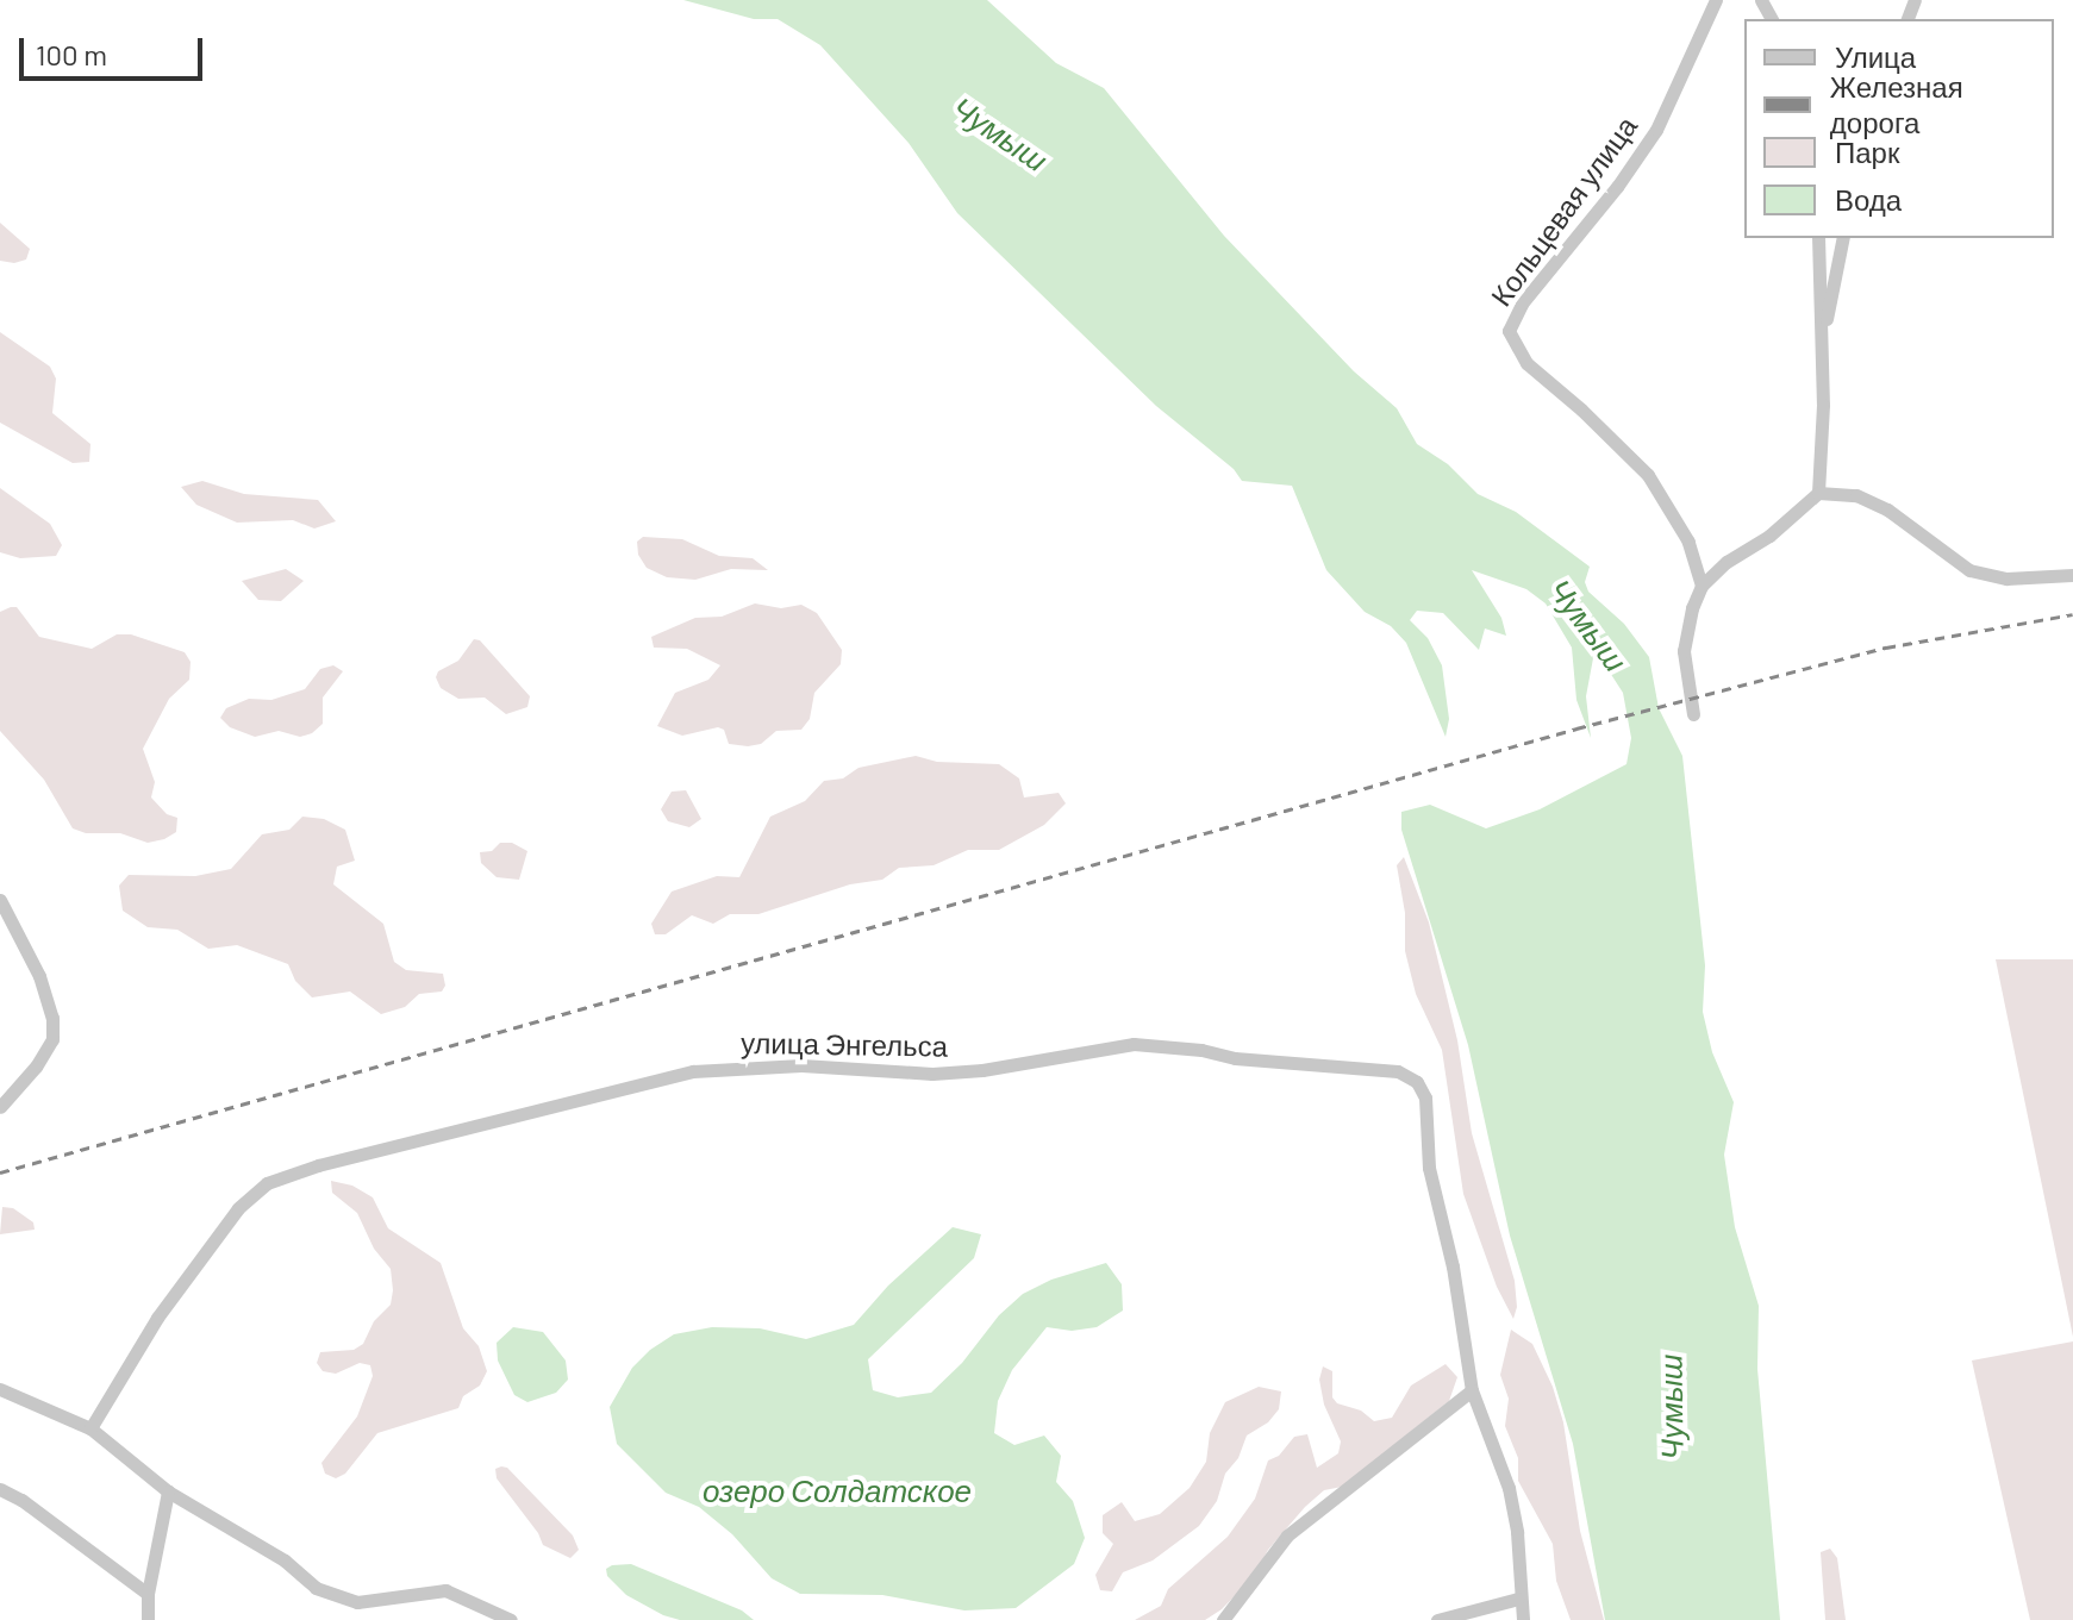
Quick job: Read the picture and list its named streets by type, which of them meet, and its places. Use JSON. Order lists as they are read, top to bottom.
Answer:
{
  "streets": {
    "street": ["Кольцевая улица", "улица Энгельса"]
  },
  "water": ["Чумыш", "озеро Солдатское"],
  "legend": [
    "Улица",
    "Железная дорога",
    "Парк",
    "Вода"
  ],
  "scale_bar": "100 m"
}
